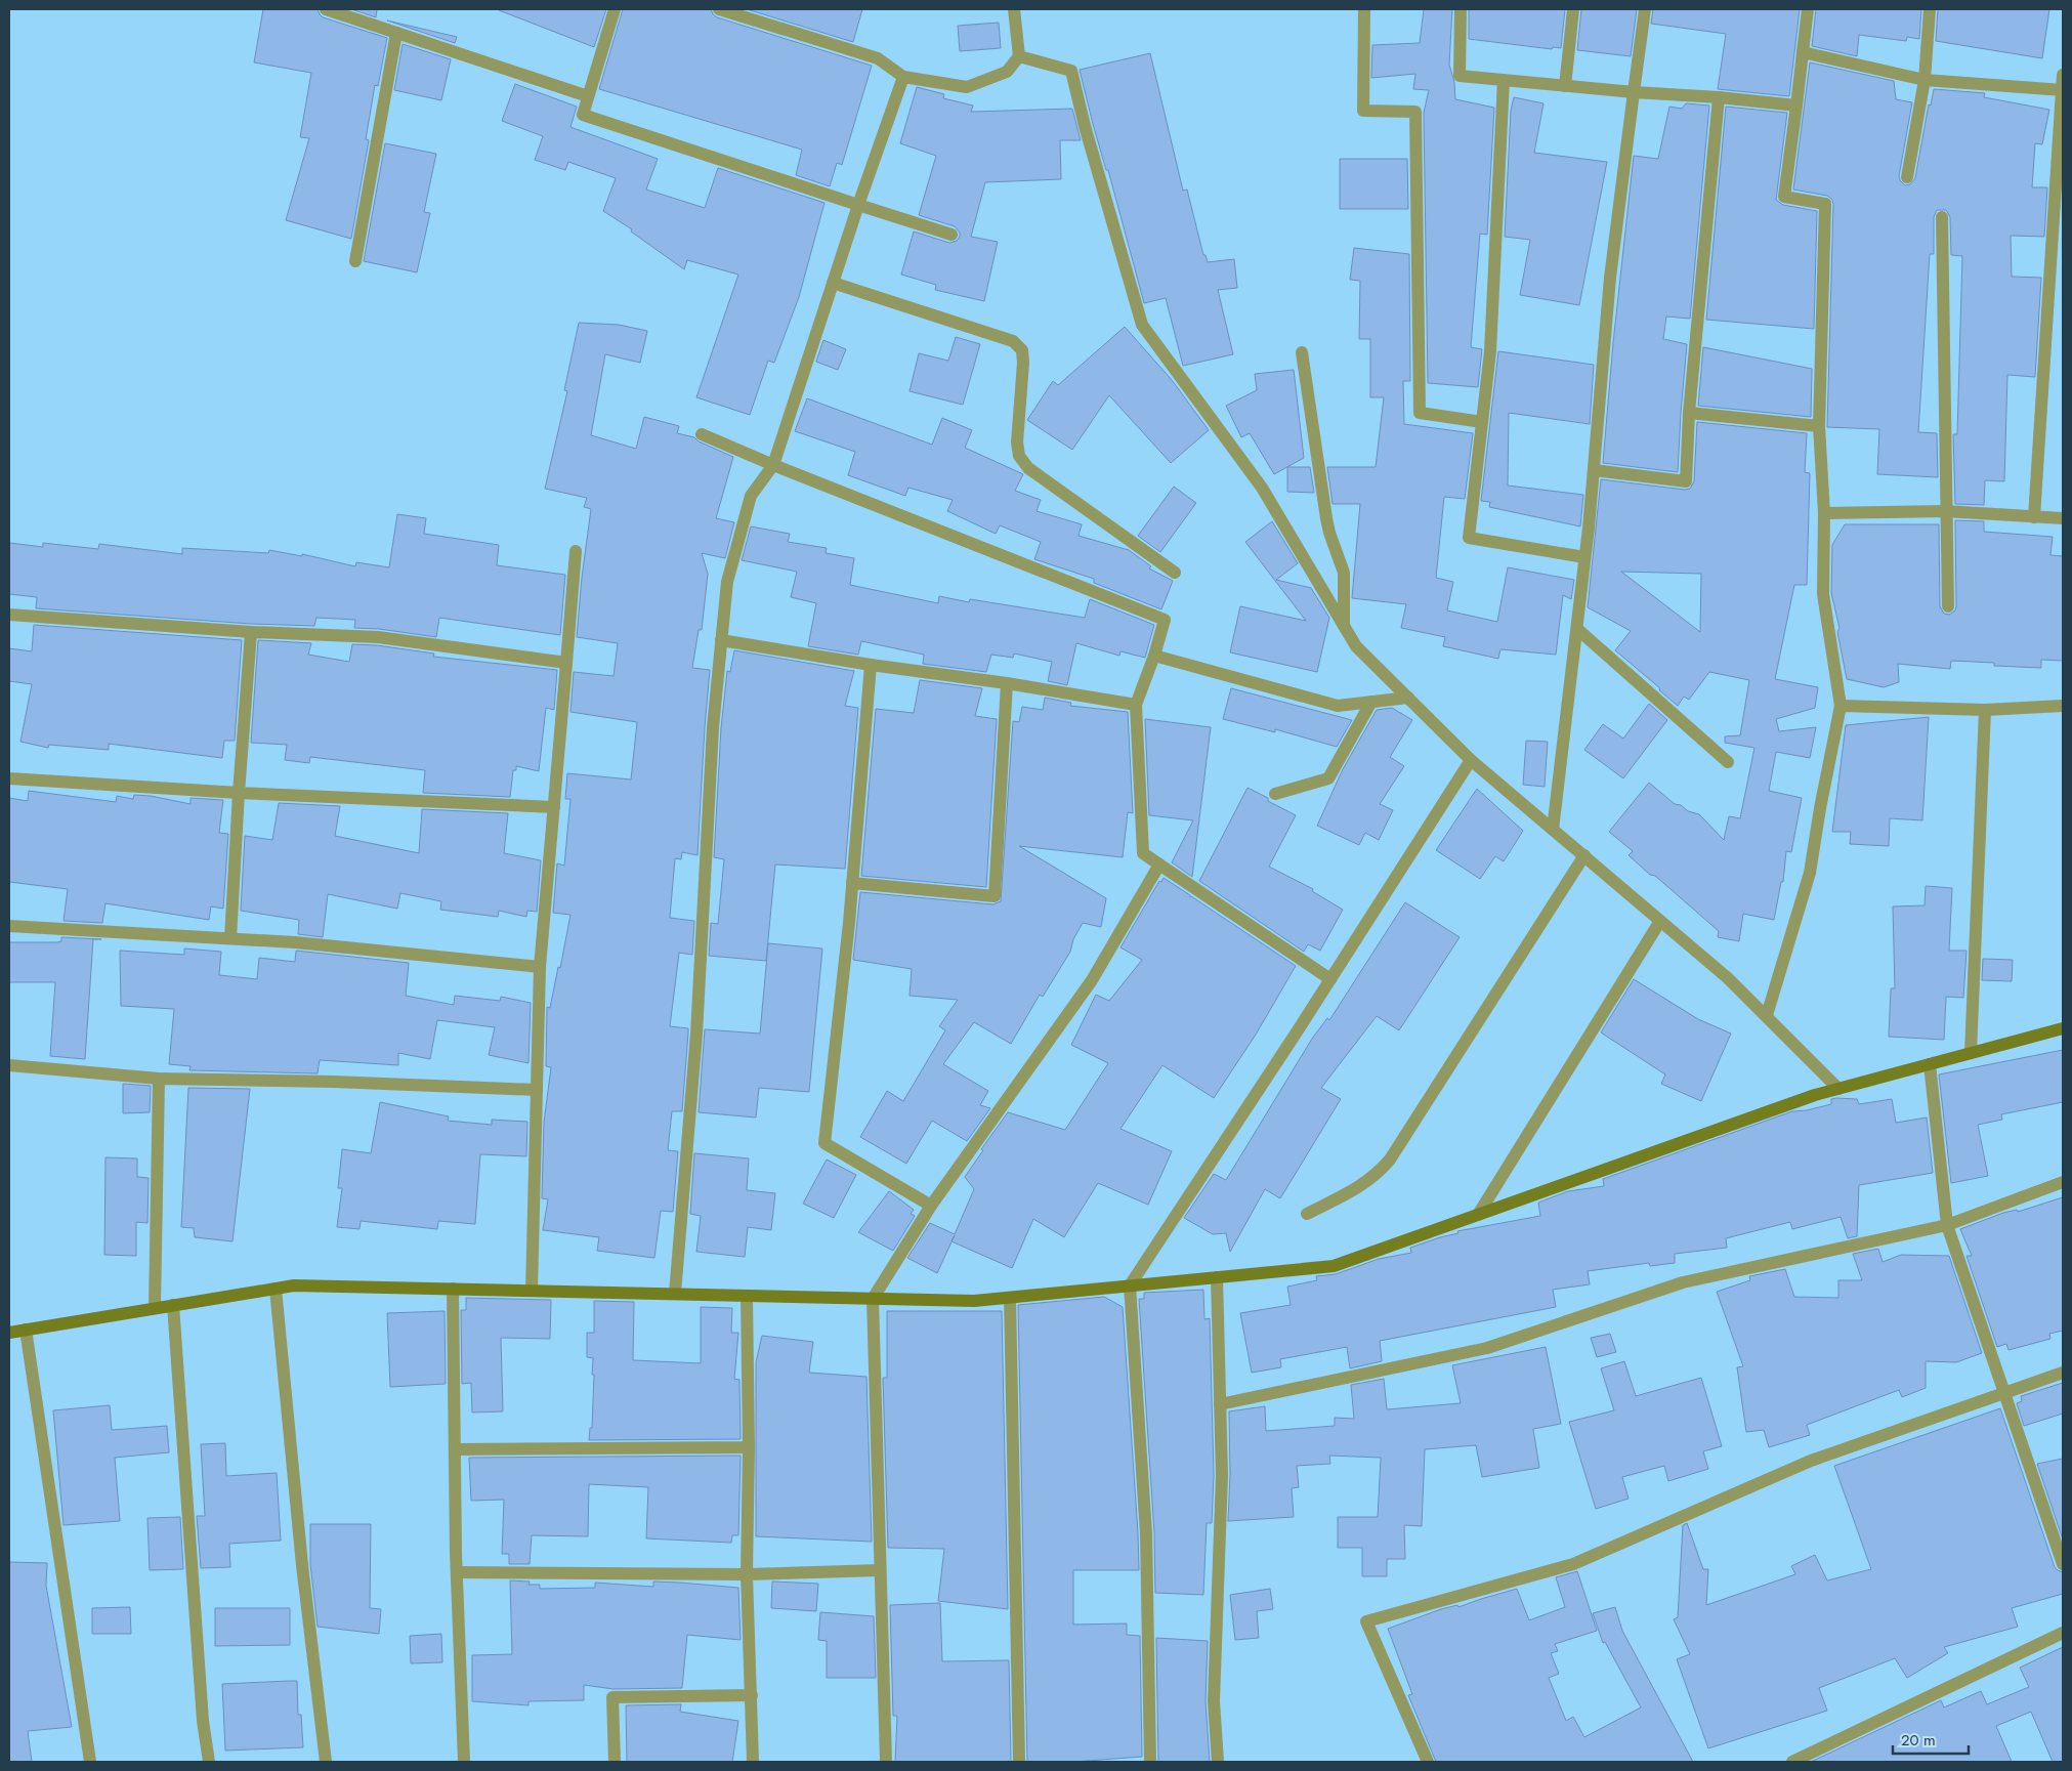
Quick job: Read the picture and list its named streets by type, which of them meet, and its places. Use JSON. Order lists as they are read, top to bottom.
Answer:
{
  "scale_bar": "20 m"
}
